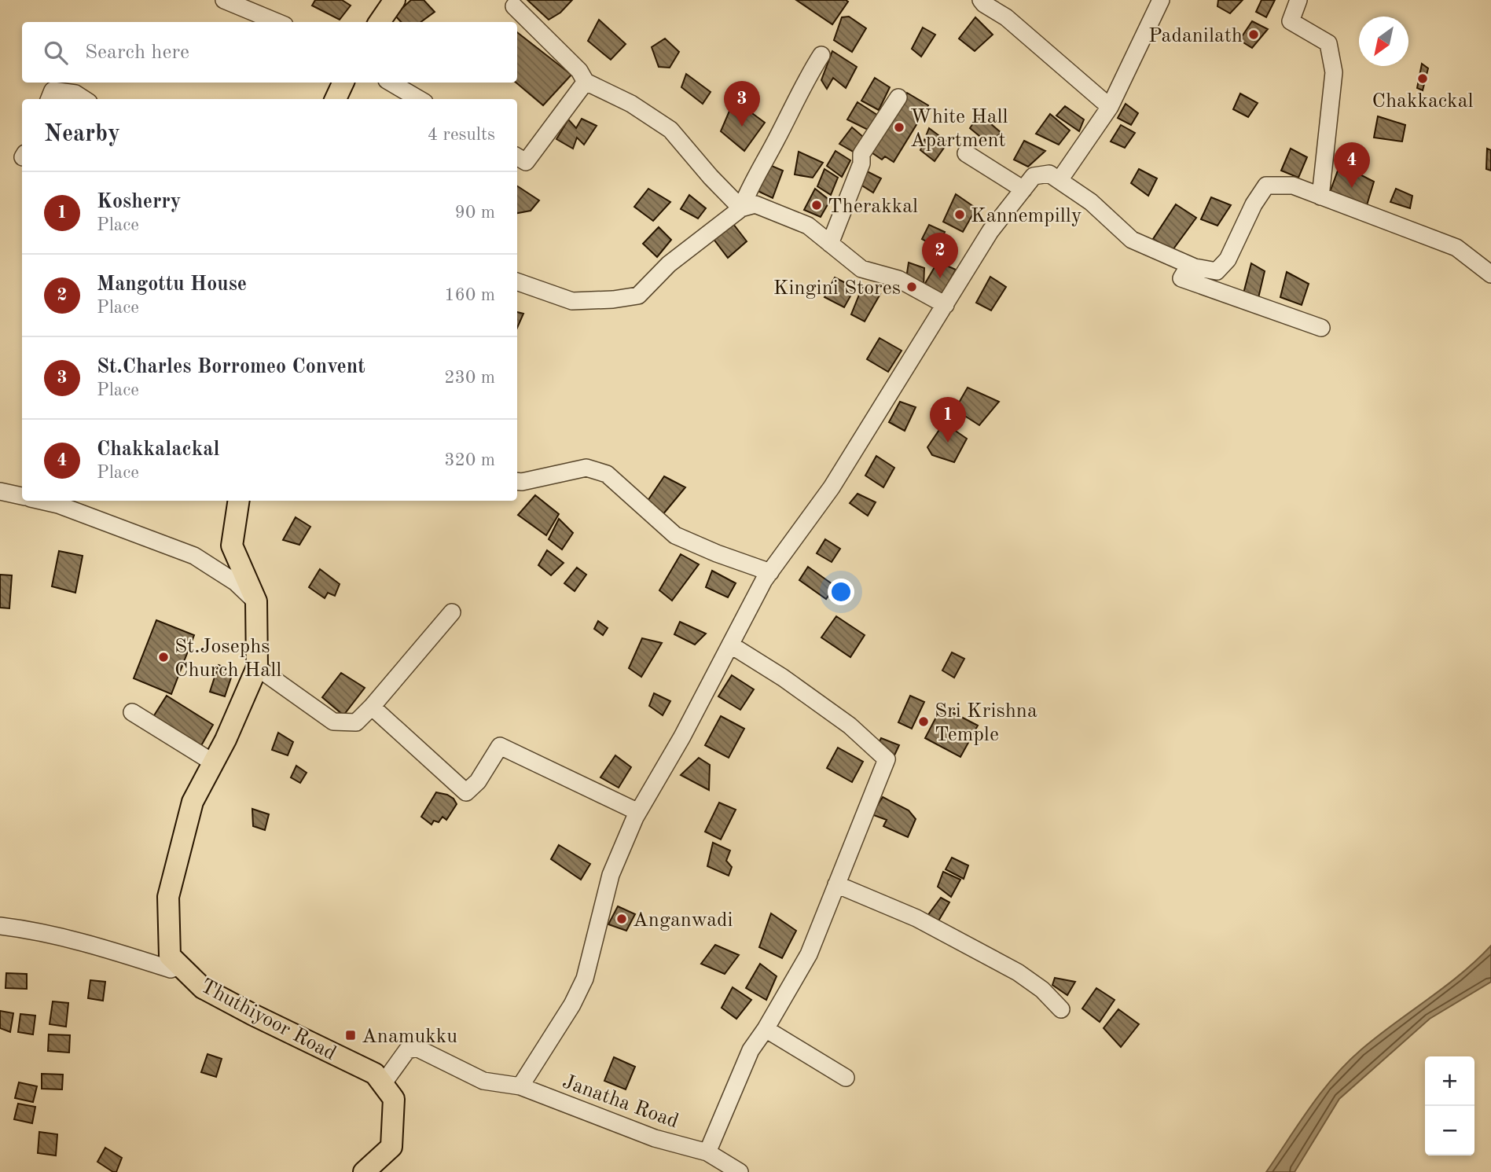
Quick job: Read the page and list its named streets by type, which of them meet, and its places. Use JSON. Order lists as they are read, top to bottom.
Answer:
{
  "streets": {
    "main road": ["Thuthiyoor Road"],
    "street": ["Janatha Road"]
  },
  "crossings": [
    ["Thuthiyoor Road", "Janatha Road"]
  ],
  "places": {
    "other": [
      "Padanilath",
      "Chakkackal",
      "White Hall Apartment",
      "Therakkal",
      "Kannempilly",
      "Kingini Stores",
      "St.Josephs Church Hall",
      "Sri Krishna Temple",
      "Anganwadi"
    ],
    "transit": ["Anamukku"]
  },
  "north": "bottom left",
  "page": {
    "search": "Search here",
    "pins": [
      "3",
      "4",
      "2",
      "1"
    ],
    "heading": ["Nearby", "4 results"],
    "list": [
      {
        "mark": "1",
        "name": "Kosherry",
        "note": "Place",
        "value": "90 m"
      },
      {
        "mark": "2",
        "name": "Mangottu House",
        "note": "Place",
        "value": "160 m"
      },
      {
        "mark": "3",
        "name": "St.Charles Borromeo Convent",
        "note": "Place",
        "value": "230 m"
      },
      {
        "mark": "4",
        "name": "Chakkalackal",
        "note": "Place",
        "value": "320 m"
      }
    ],
    "map_buttons": ["+", "−"]
  }
}
